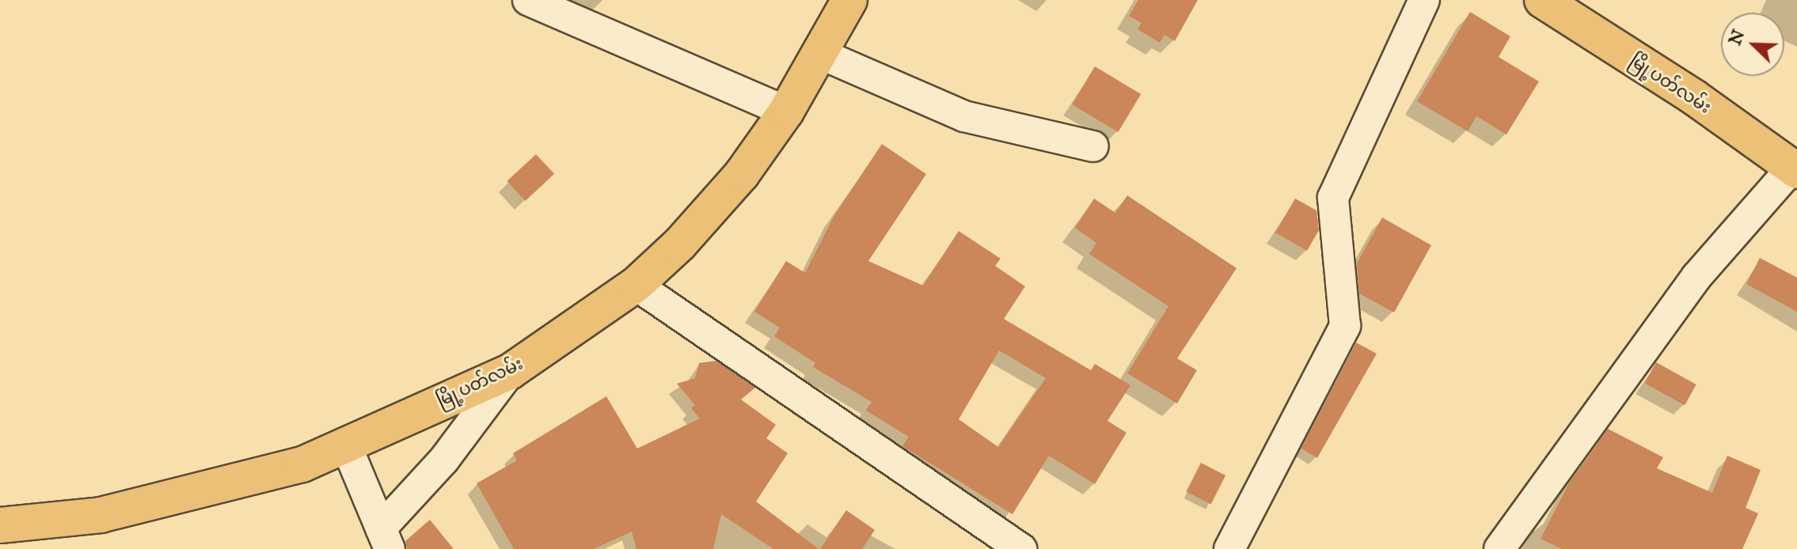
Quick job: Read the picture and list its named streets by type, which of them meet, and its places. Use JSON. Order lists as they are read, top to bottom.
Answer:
{
  "streets": {
    "main road": ["မြို့ပတ်လမ်း"]
  },
  "north": "top left"
}
